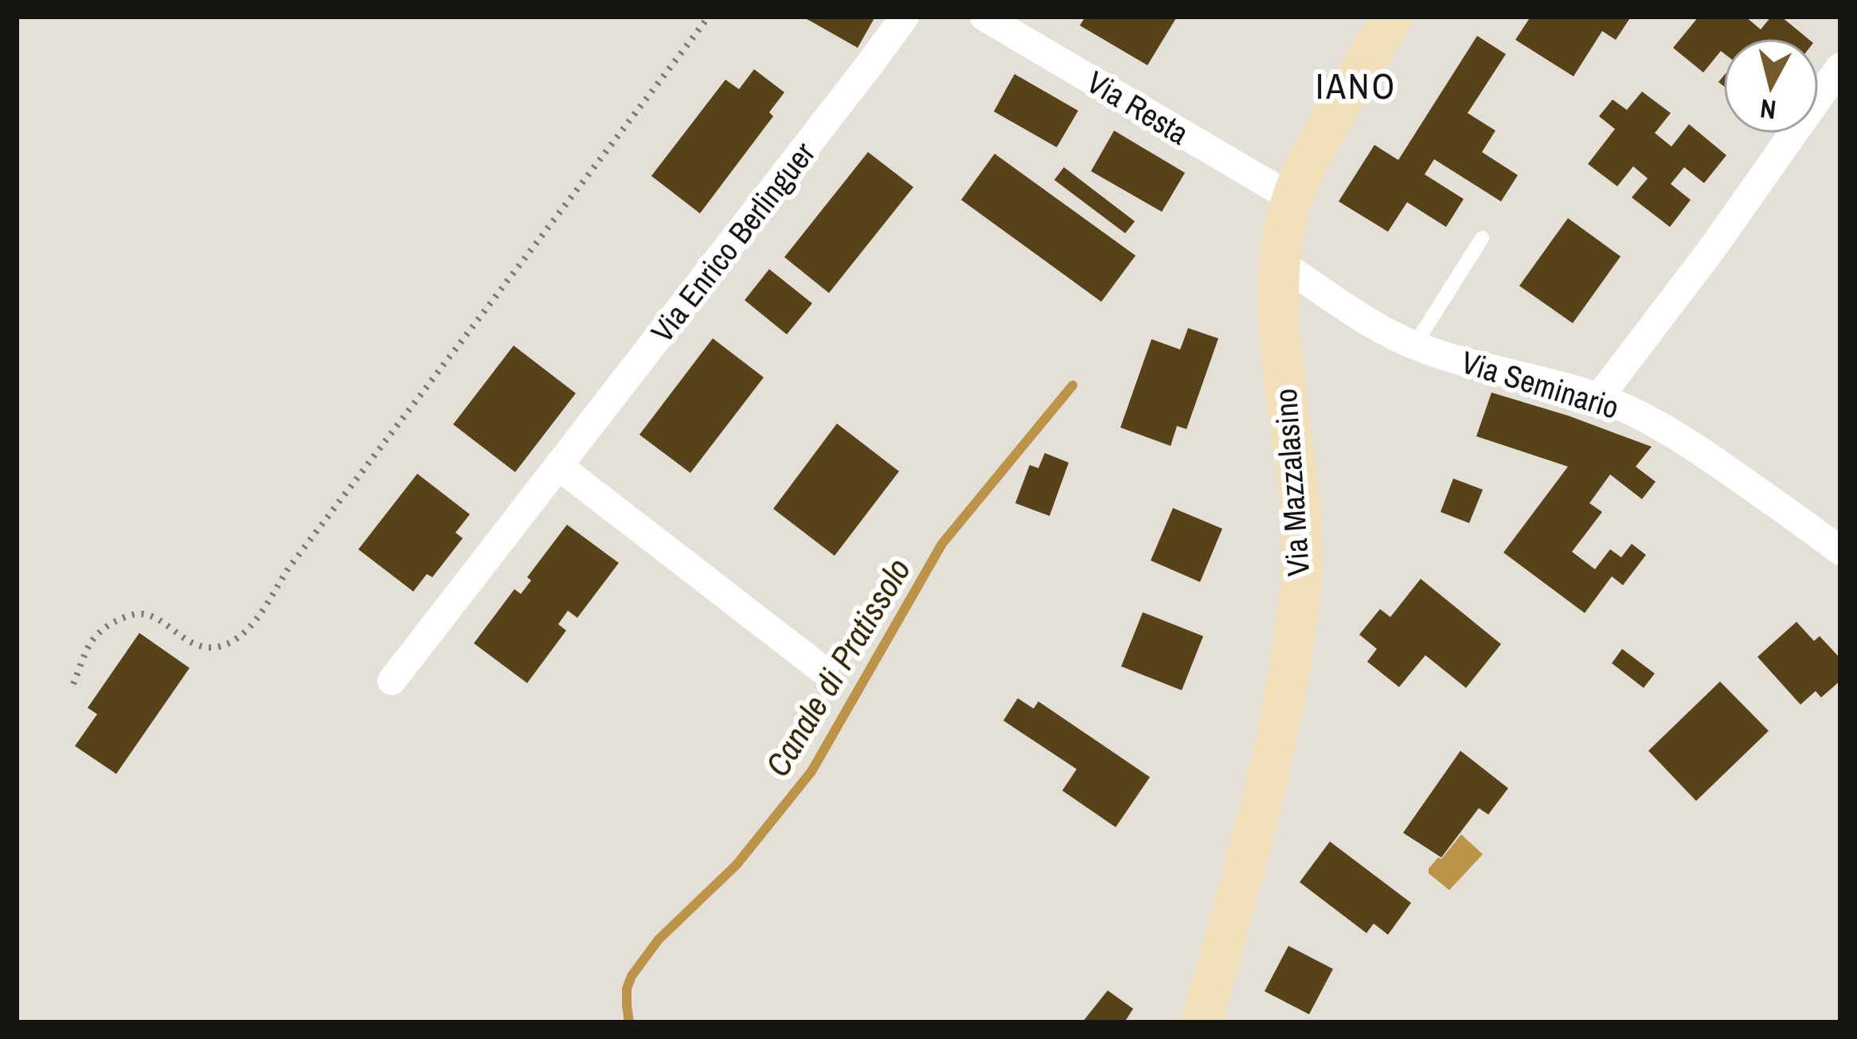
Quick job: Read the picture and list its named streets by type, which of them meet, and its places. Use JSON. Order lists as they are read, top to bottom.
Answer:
{
  "streets": {
    "main road": ["Via Mazzalasino"],
    "street": ["Via Resta", "Via Enrico Berlinguer", "Via Seminario"]
  },
  "crossings": [
    ["Via Resta", "Via Mazzalasino"],
    ["Via Seminario", "Via Mazzalasino"]
  ],
  "districts": ["IANO"],
  "water": ["Canale di Pratissolo"],
  "north": "bottom"
}
